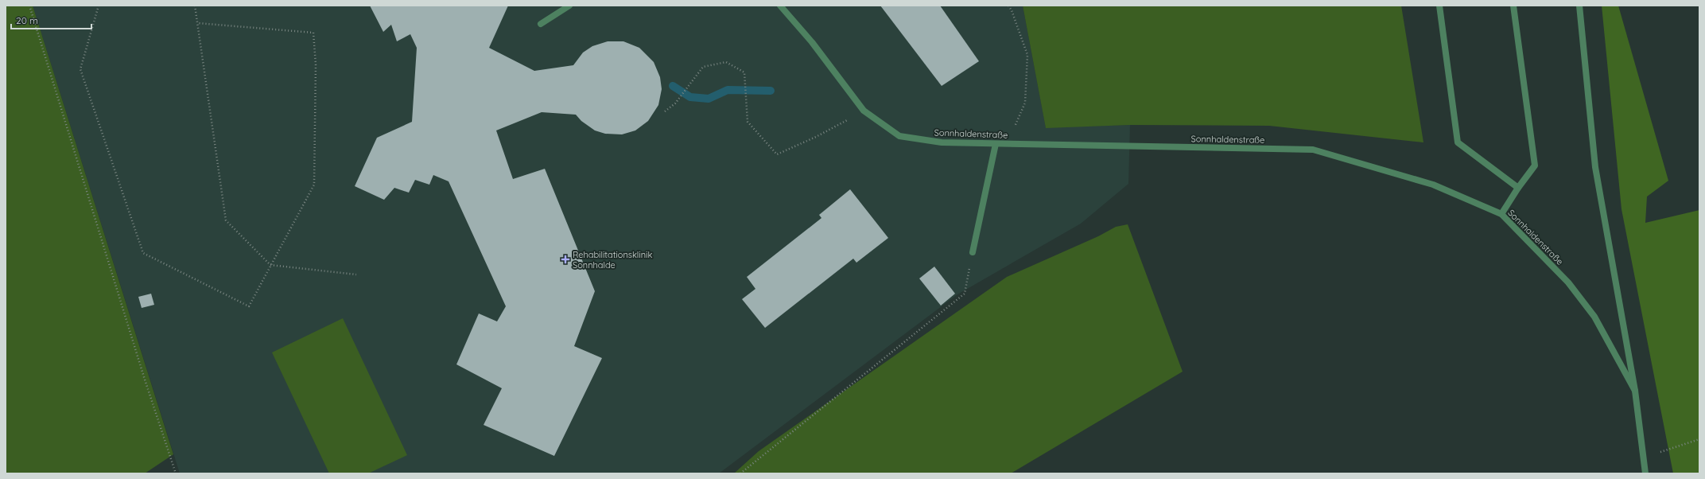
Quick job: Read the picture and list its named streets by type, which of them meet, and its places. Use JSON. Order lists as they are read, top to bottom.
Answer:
{
  "streets": {
    "street": ["Sonnhaldenstraße"]
  },
  "places": {
    "health": ["Rehabilitationsklinik Sonnhalde"]
  },
  "scale_bar": "20 m"
}
